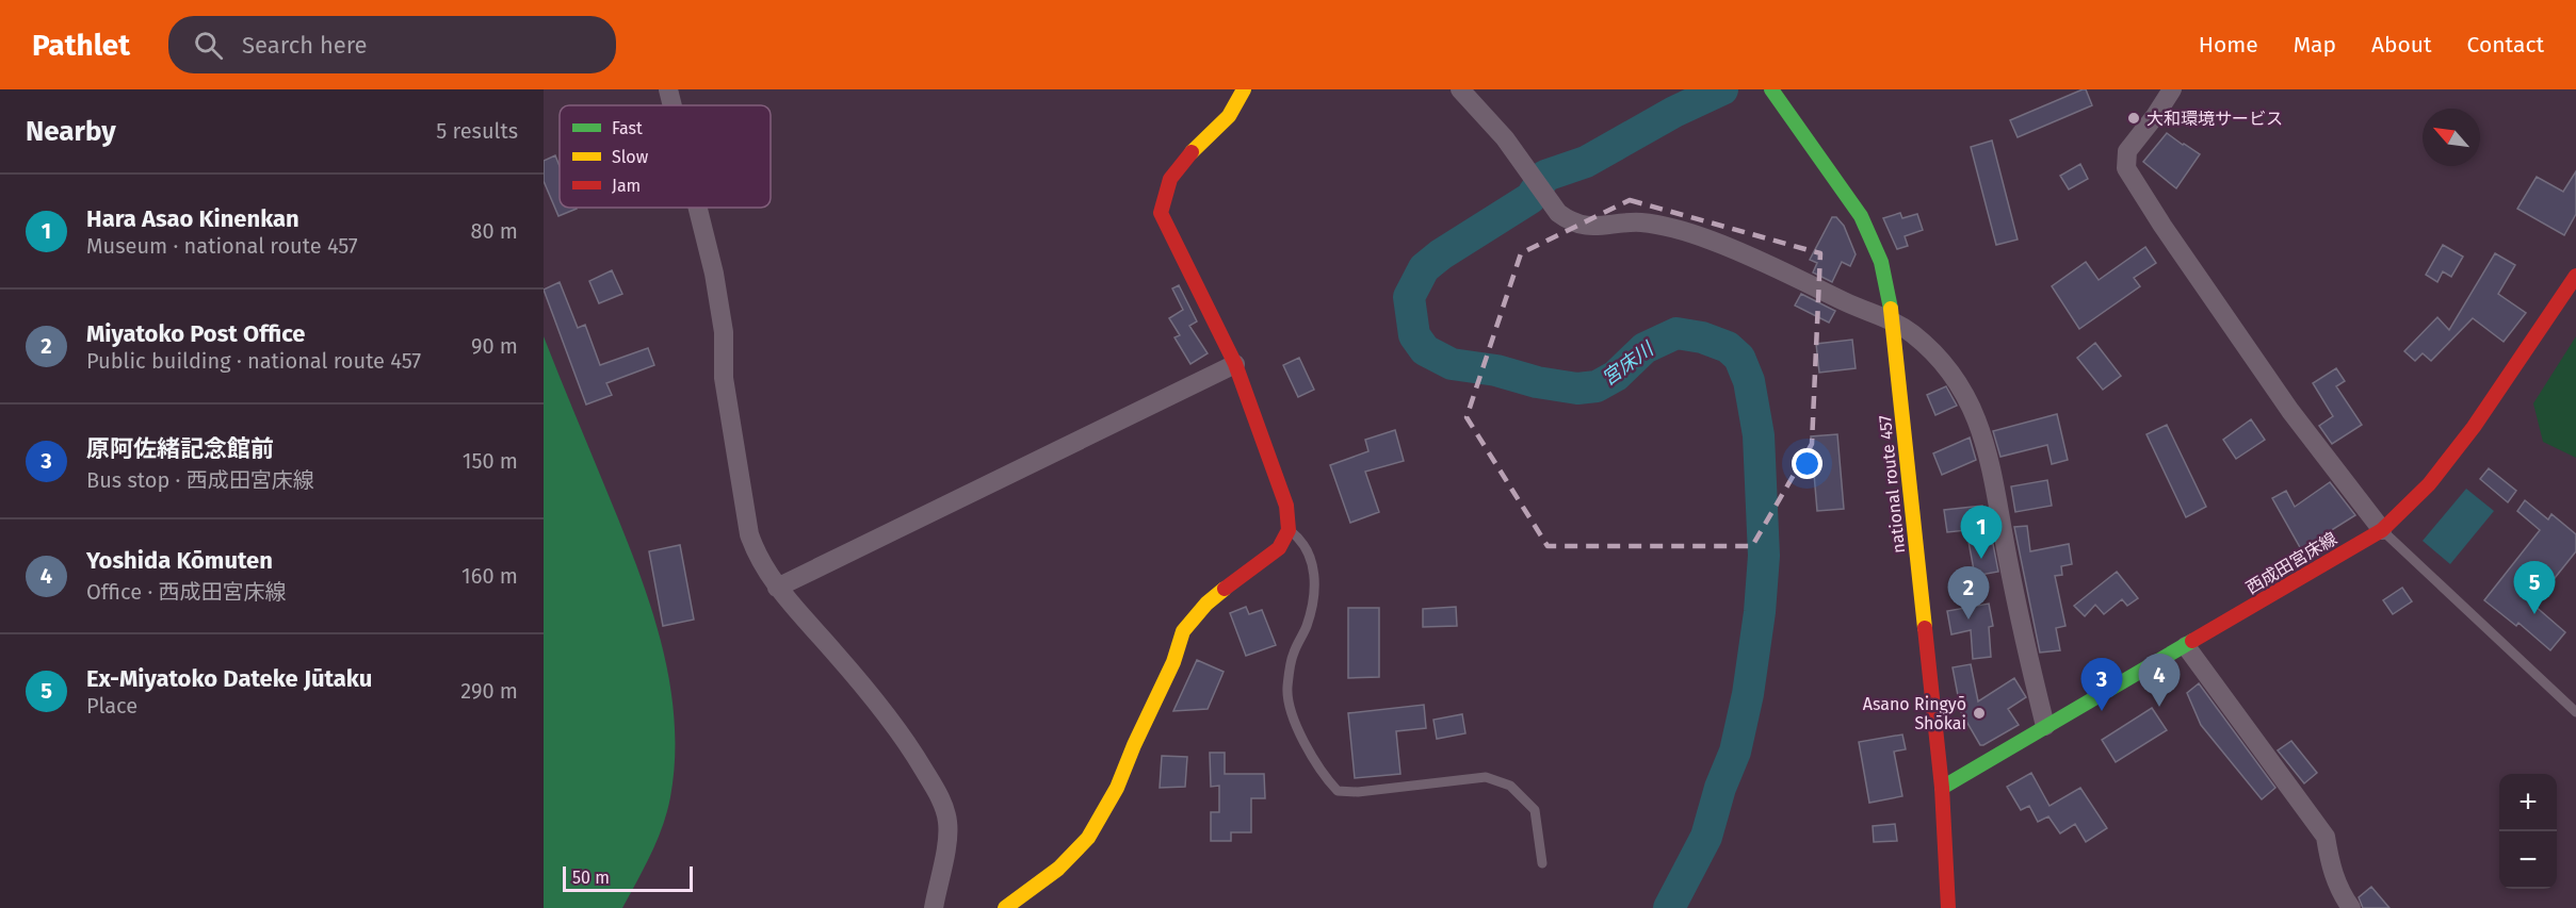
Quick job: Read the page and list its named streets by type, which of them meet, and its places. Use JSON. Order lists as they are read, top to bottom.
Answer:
{
  "streets": {
    "main road": ["national route 457", "西成田宮床線"]
  },
  "crossings": [
    ["national route 457", "西成田宮床線"]
  ],
  "water": ["宮床川"],
  "places": ["大和環境サービス", "Asano Ringyō Shōkai"],
  "legend": ["Fast", "Slow", "Jam"],
  "scale_bar": "50 m",
  "north": "top left",
  "page": {
    "header": "Pathlet",
    "search": "Search here",
    "nav": [
      "Home",
      "Map",
      "About",
      "Contact"
    ],
    "heading": ["Nearby", "5 results"],
    "list": [
      {
        "mark": "1",
        "name": "Hara Asao Kinenkan",
        "note": "Museum · national route 457",
        "value": "80 m"
      },
      {
        "mark": "2",
        "name": "Miyatoko Post Office",
        "note": "Public building · national route 457",
        "value": "90 m"
      },
      {
        "mark": "3",
        "name": "原阿佐緒記念館前",
        "note": "Bus stop · 西成田宮床線",
        "value": "150 m"
      },
      {
        "mark": "4",
        "name": "Yoshida Kōmuten",
        "note": "Office · 西成田宮床線",
        "value": "160 m"
      },
      {
        "mark": "5",
        "name": "Ex-Miyatoko Dateke Jūtaku",
        "note": "Place",
        "value": "290 m"
      }
    ],
    "pins": [
      "1",
      "5",
      "2",
      "4",
      "3"
    ],
    "map_buttons": ["+", "−"],
    "scale": "50 m"
  }
}
